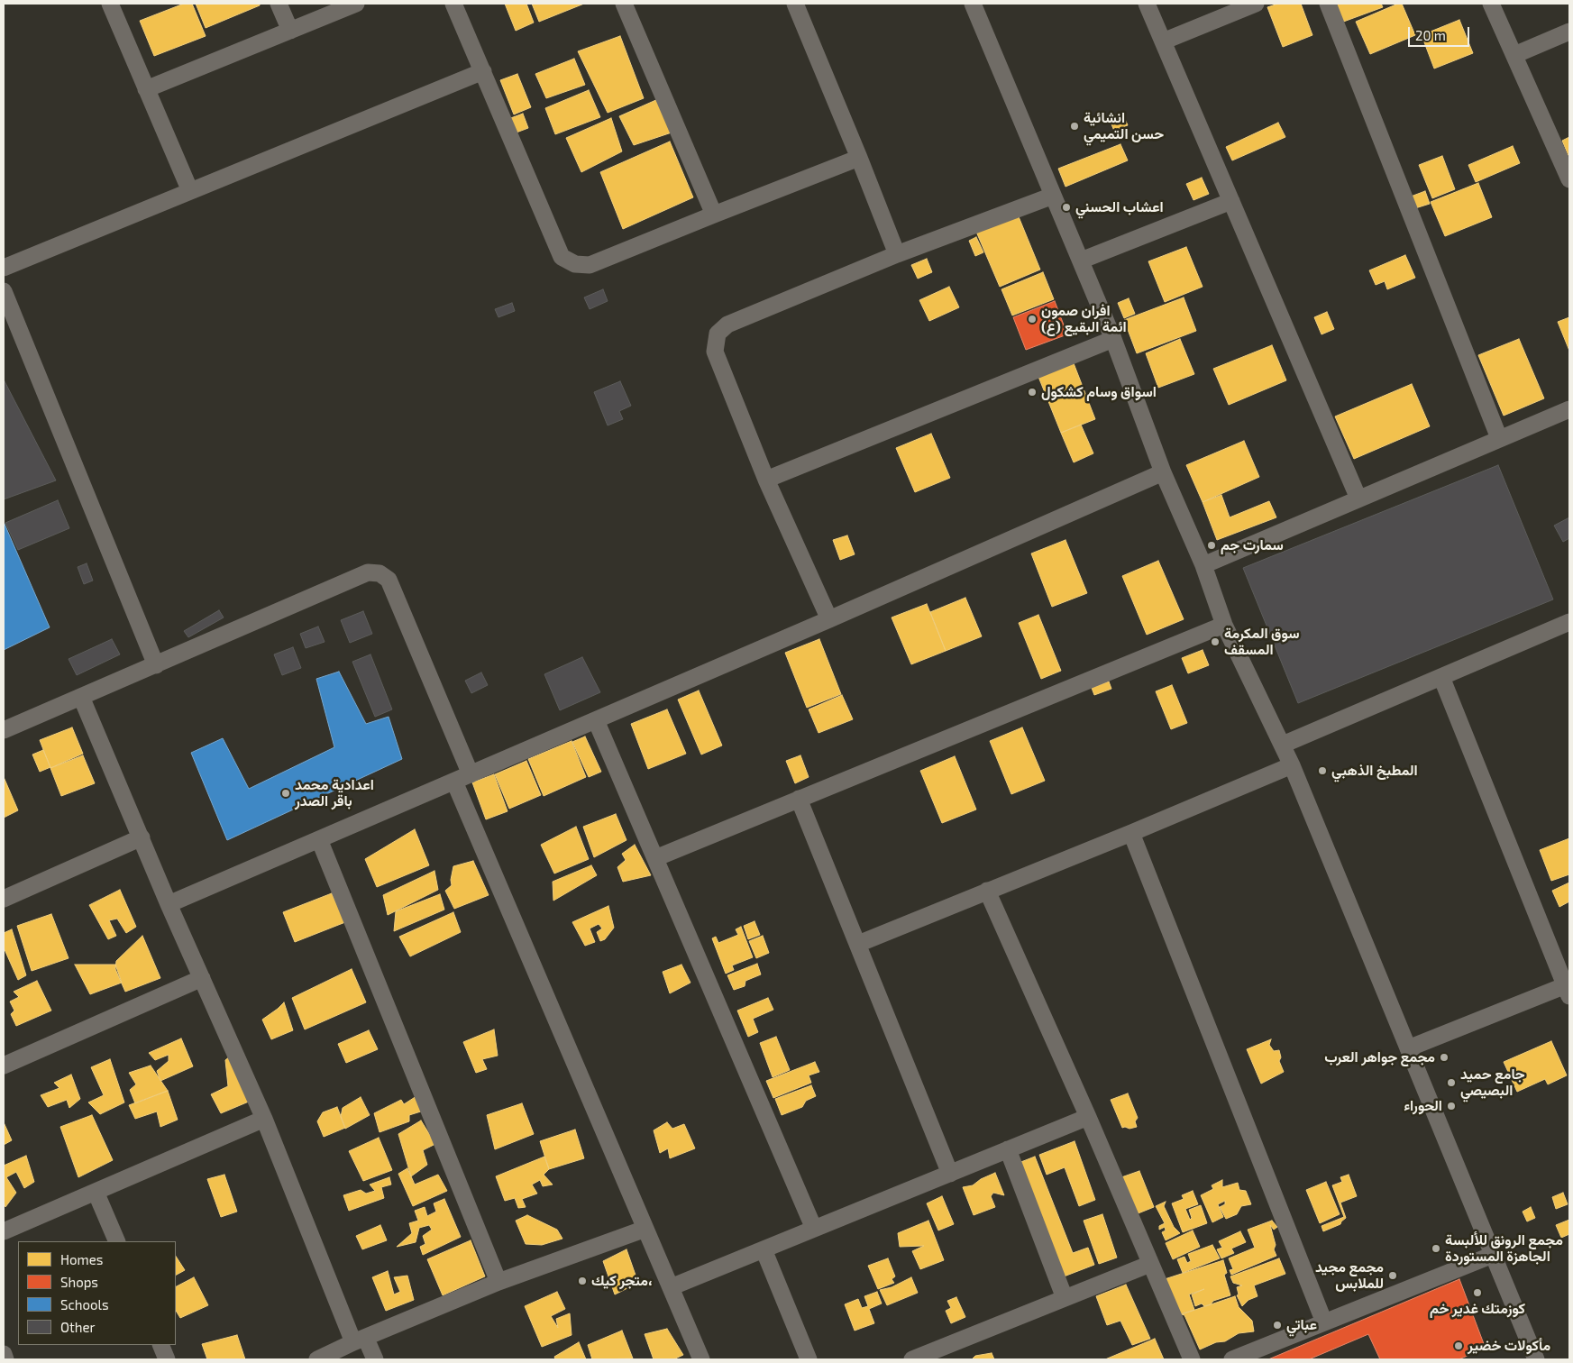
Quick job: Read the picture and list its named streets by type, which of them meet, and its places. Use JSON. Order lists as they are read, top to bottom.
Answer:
{
  "places": [
    "انشائية حسن التميمي",
    "اعشاب الحسني",
    "افران صمون ائمة البقيع (ع)",
    "اسواق وسام كشكول",
    "سمارت جم",
    "سوق المكرمة المسقف",
    "المطبخ الذهبي",
    "اعدادية محمد باقر الصدر",
    "مجمع جواهر العرب",
    "جامع حميد البصيصي",
    "الحوراء",
    "مجمع الرونق للألبسة الجاهزة المستوردة",
    "مجمع مجيد للملابس",
    "متجر كيك،",
    "كوزمتك غدير خم",
    "عباتي",
    "مأكولات خضير"
  ],
  "legend": [
    "Homes",
    "Shops",
    "Schools",
    "Other"
  ],
  "scale_bar": "20 m"
}
